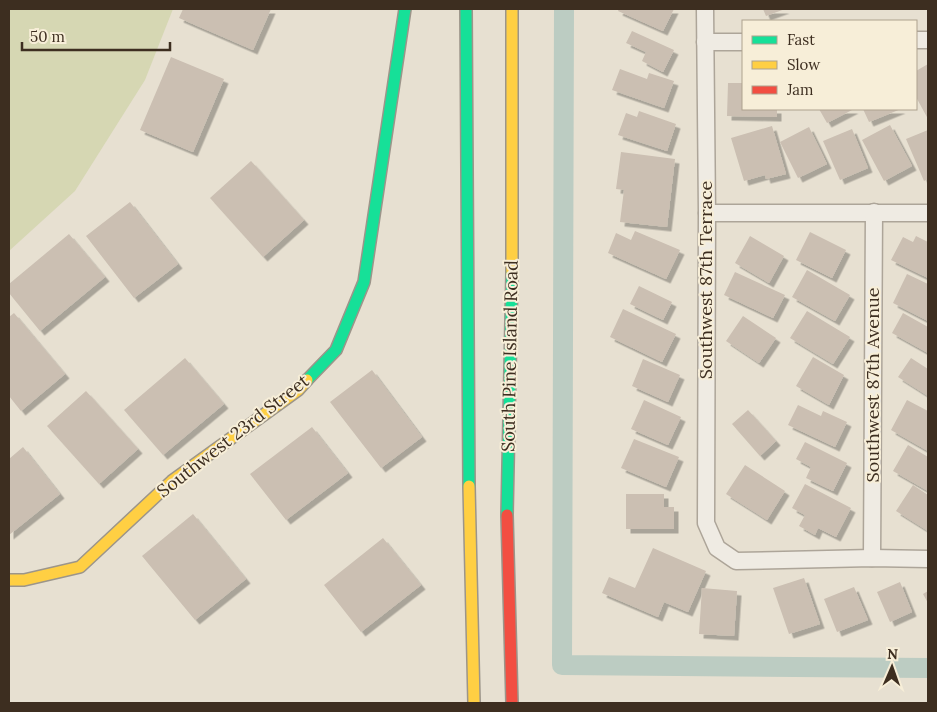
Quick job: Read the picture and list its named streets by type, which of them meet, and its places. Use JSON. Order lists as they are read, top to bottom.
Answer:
{
  "streets": {
    "main road": ["South Pine Island Road", "Southwest 23rd Street"],
    "street": ["Southwest 87th Terrace", "Southwest 87th Avenue"]
  },
  "crossings": [
    ["Southwest 87th Terrace", "Southwest 87th Avenue"]
  ],
  "legend": ["Fast", "Slow", "Jam"],
  "scale_bar": "50 m",
  "north": "top"
}
